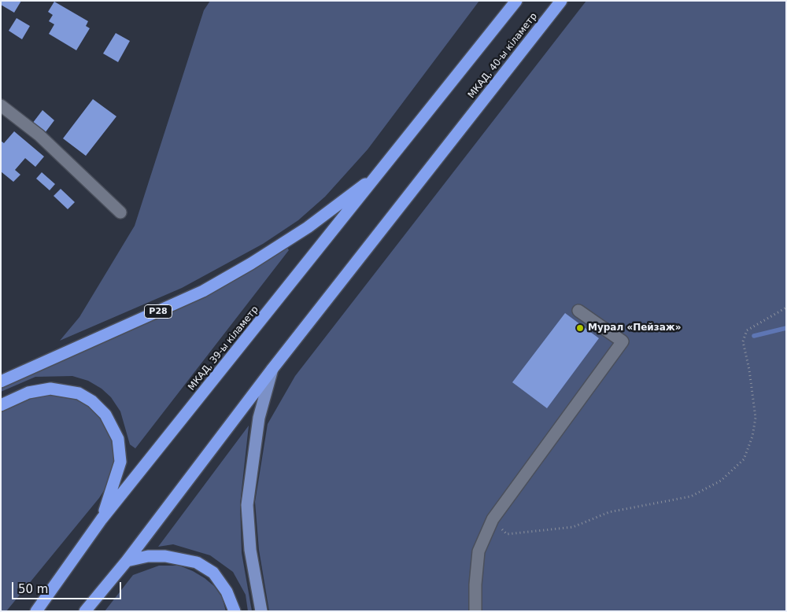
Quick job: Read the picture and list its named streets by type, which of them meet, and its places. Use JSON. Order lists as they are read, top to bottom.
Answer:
{
  "streets": {
    "highway": ["МКАД, 40-ы кіламетр", "Р28", "МКАД, 39-ы кіламетр"]
  },
  "crossings": [
    ["Р28", "МКАД, 39-ы кіламетр"]
  ],
  "places": ["Мурал «Пейзаж»"],
  "scale_bar": "50 m"
}
